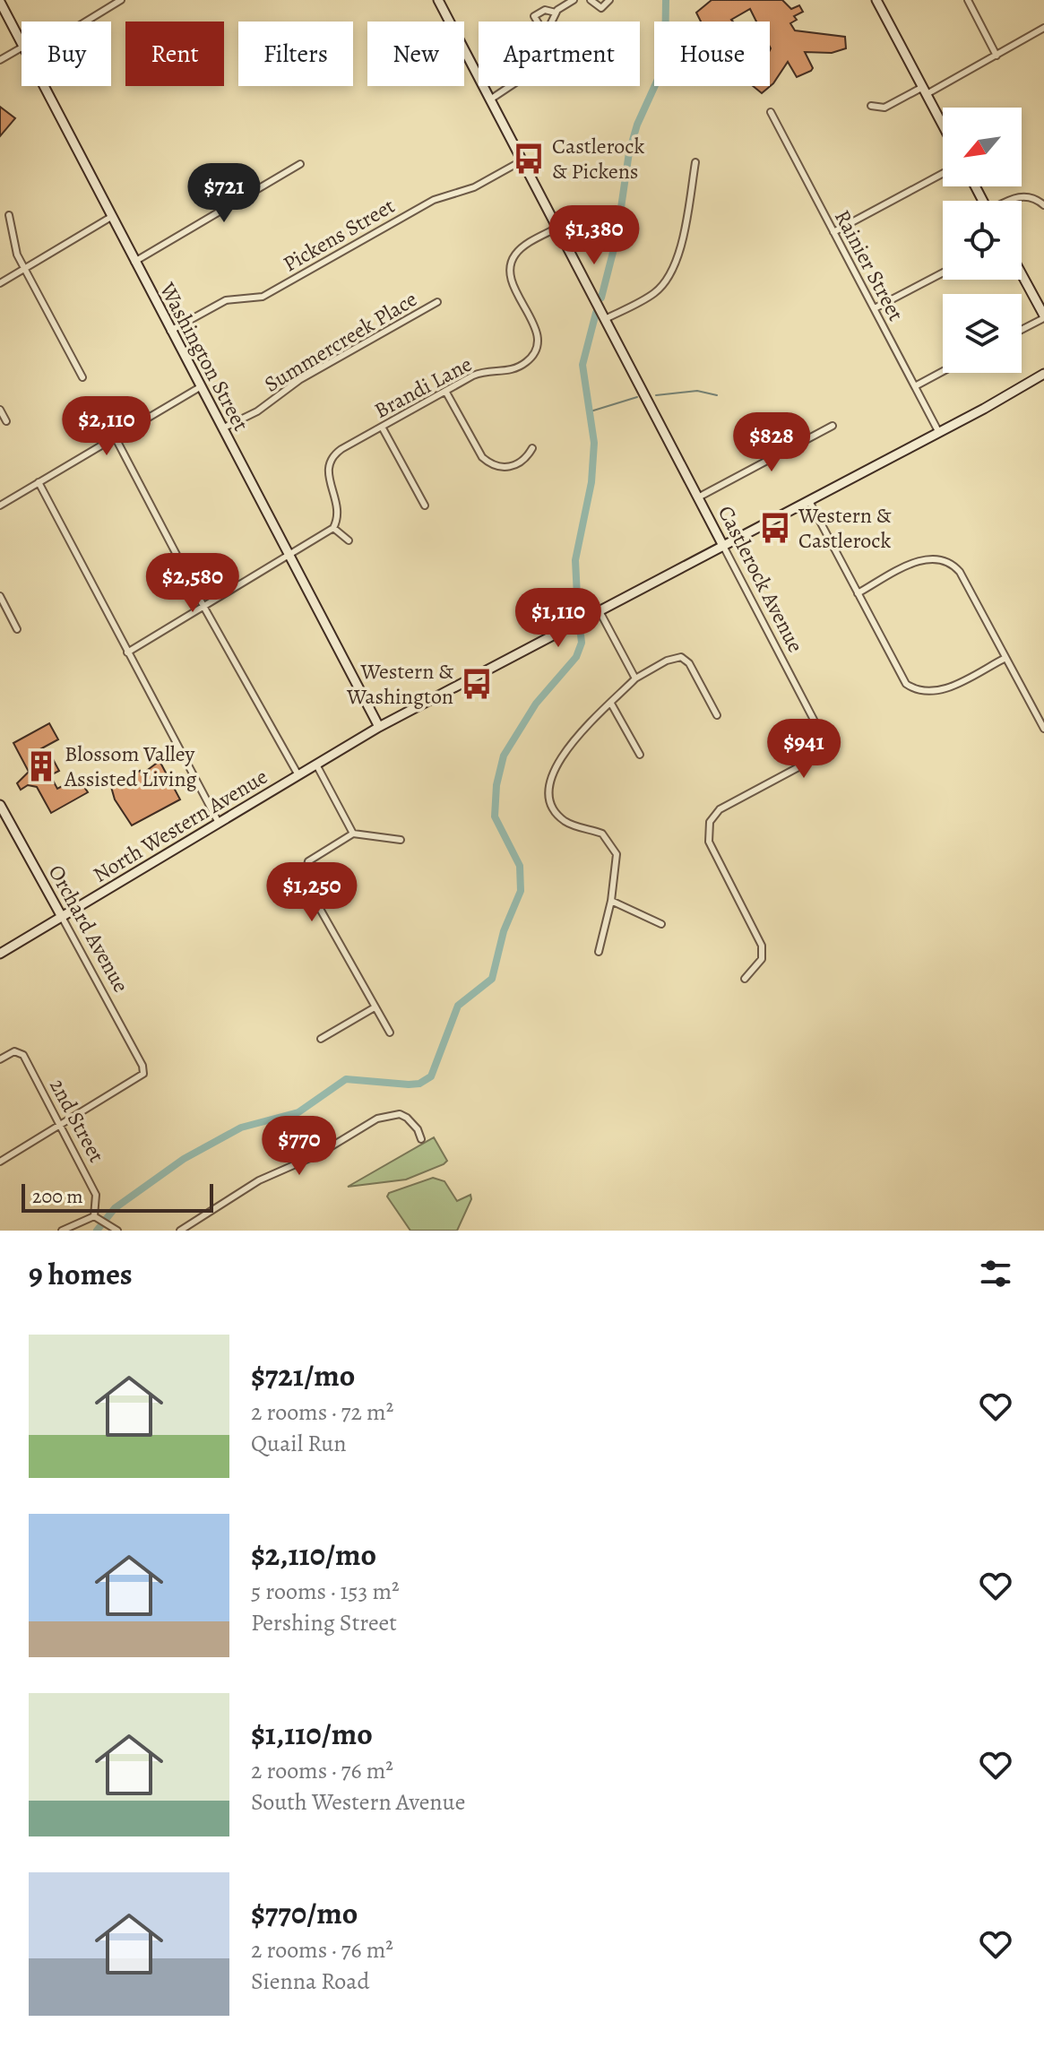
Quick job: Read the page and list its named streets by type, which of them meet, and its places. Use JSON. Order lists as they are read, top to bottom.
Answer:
{
  "streets": {
    "street": [
      "Pickens Street",
      "Rainier Street",
      "Summercreek Place",
      "Washington Street",
      "Brandi Lane",
      "Castlerock Avenue",
      "North Western Avenue",
      "Orchard Avenue",
      "2nd Street"
    ]
  },
  "crossings": [
    ["Pickens Street", "Washington Street"],
    ["Pickens Street", "Castlerock Avenue"],
    ["Rainier Street", "North Western Avenue"],
    ["Summercreek Place", "Washington Street"],
    ["Washington Street", "North Western Avenue"],
    ["Brandi Lane", "Castlerock Avenue"],
    ["Castlerock Avenue", "North Western Avenue"],
    ["North Western Avenue", "Orchard Avenue"],
    ["Orchard Avenue", "2nd Street"]
  ],
  "places": {
    "bus stop": ["Castlerock & Pickens", "Western & Castlerock", "Western & Washington"],
    "building": ["Blossom Valley Assisted Living"]
  },
  "scale_bar": "200 m",
  "north": "bottom left",
  "page": {
    "chip": [
      "Buy",
      "Rent",
      "Filters",
      "New",
      "Apartment",
      "House"
    ],
    "price": [
      "$721",
      "$1,380",
      "$2,110",
      "$828",
      "$2,580",
      "$1,110",
      "$941",
      "$1,250",
      "$770"
    ],
    "scale": "200 m",
    "heading": "9 homes",
    "list": [
      {
        "name": "$721/mo",
        "note": "2 rooms · 72 m² · Quail Run"
      },
      {
        "name": "$2,110/mo",
        "note": "5 rooms · 153 m² · Pershing Street"
      },
      {
        "name": "$1,110/mo",
        "note": "2 rooms · 76 m² · South Western Avenue"
      },
      {
        "name": "$770/mo",
        "note": "2 rooms · 76 m² · Sienna Road"
      }
    ]
  }
}
